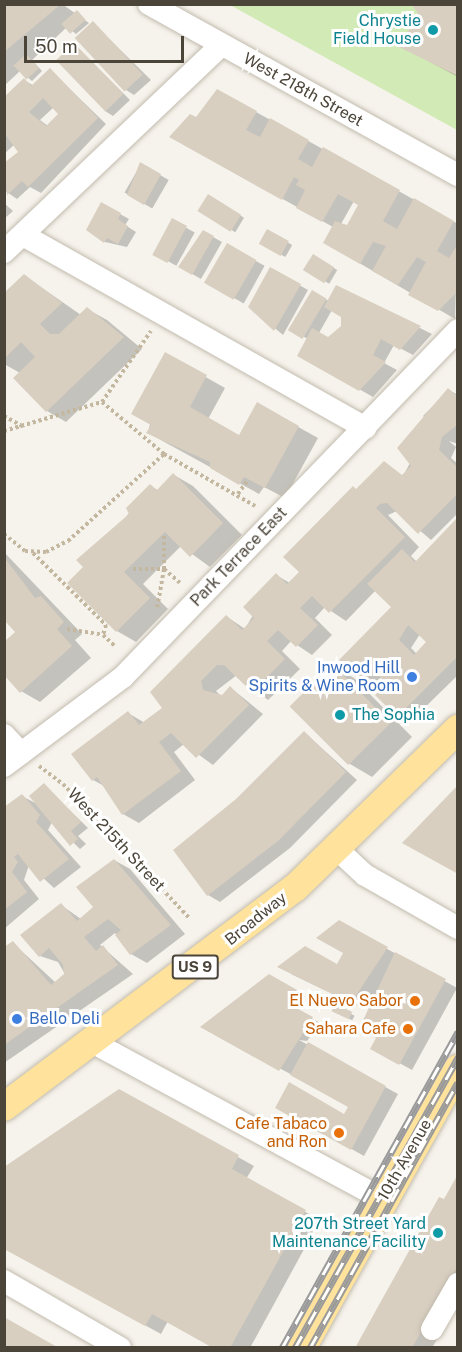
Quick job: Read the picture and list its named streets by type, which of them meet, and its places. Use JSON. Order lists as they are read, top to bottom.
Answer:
{
  "streets": {
    "main road": ["Broadway", "US 9", "10th Avenue"],
    "street": ["West 218th Street", "Park Terrace East"],
    "path": ["West 215th Street"]
  },
  "crossings": [
    ["Park Terrace East", "West 215th Street"]
  ],
  "places": [
    "Chrystie Field House",
    "Inwood Hill Spirits & Wine Room",
    "The Sophia",
    "El Nuevo Sabor",
    "Bello Deli",
    "Sahara Cafe",
    "Cafe Tabaco and Ron",
    "207th Street Yard Maintenance Facility"
  ],
  "scale_bar": "50 m"
}
